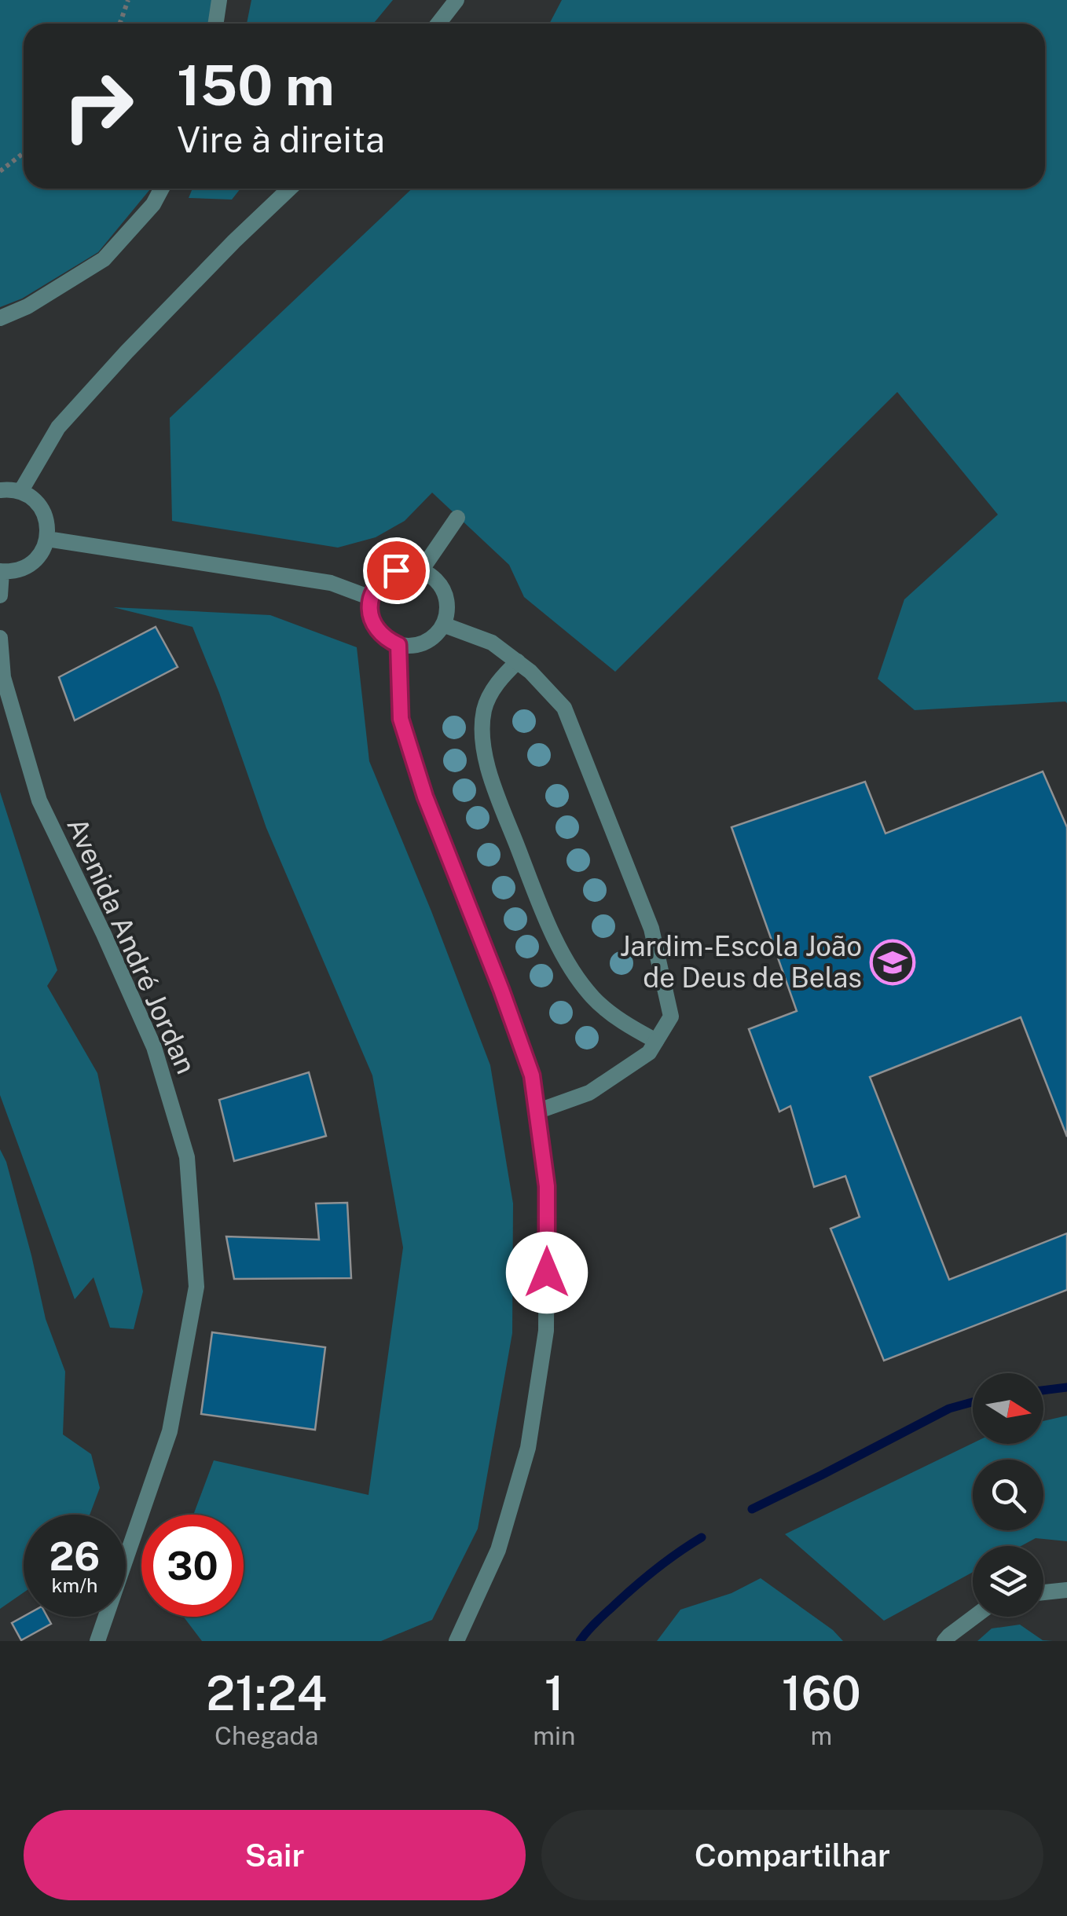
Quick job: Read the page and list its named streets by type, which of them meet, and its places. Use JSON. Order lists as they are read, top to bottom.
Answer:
{
  "streets": {
    "street": ["Avenida André Jordan"]
  },
  "places": {
    "school or university": ["Jardim-Escola João de Deus de Belas"]
  },
  "north": "right",
  "page": {
    "turn": ["150 m", "Vire à direita"],
    "speed": "26 km/h",
    "limit": "30",
    "eta": [
      "21:24",
      "Chegada",
      "1",
      "min",
      "160",
      "m"
    ],
    "buttons": ["Sair", "Compartilhar"]
  }
}
